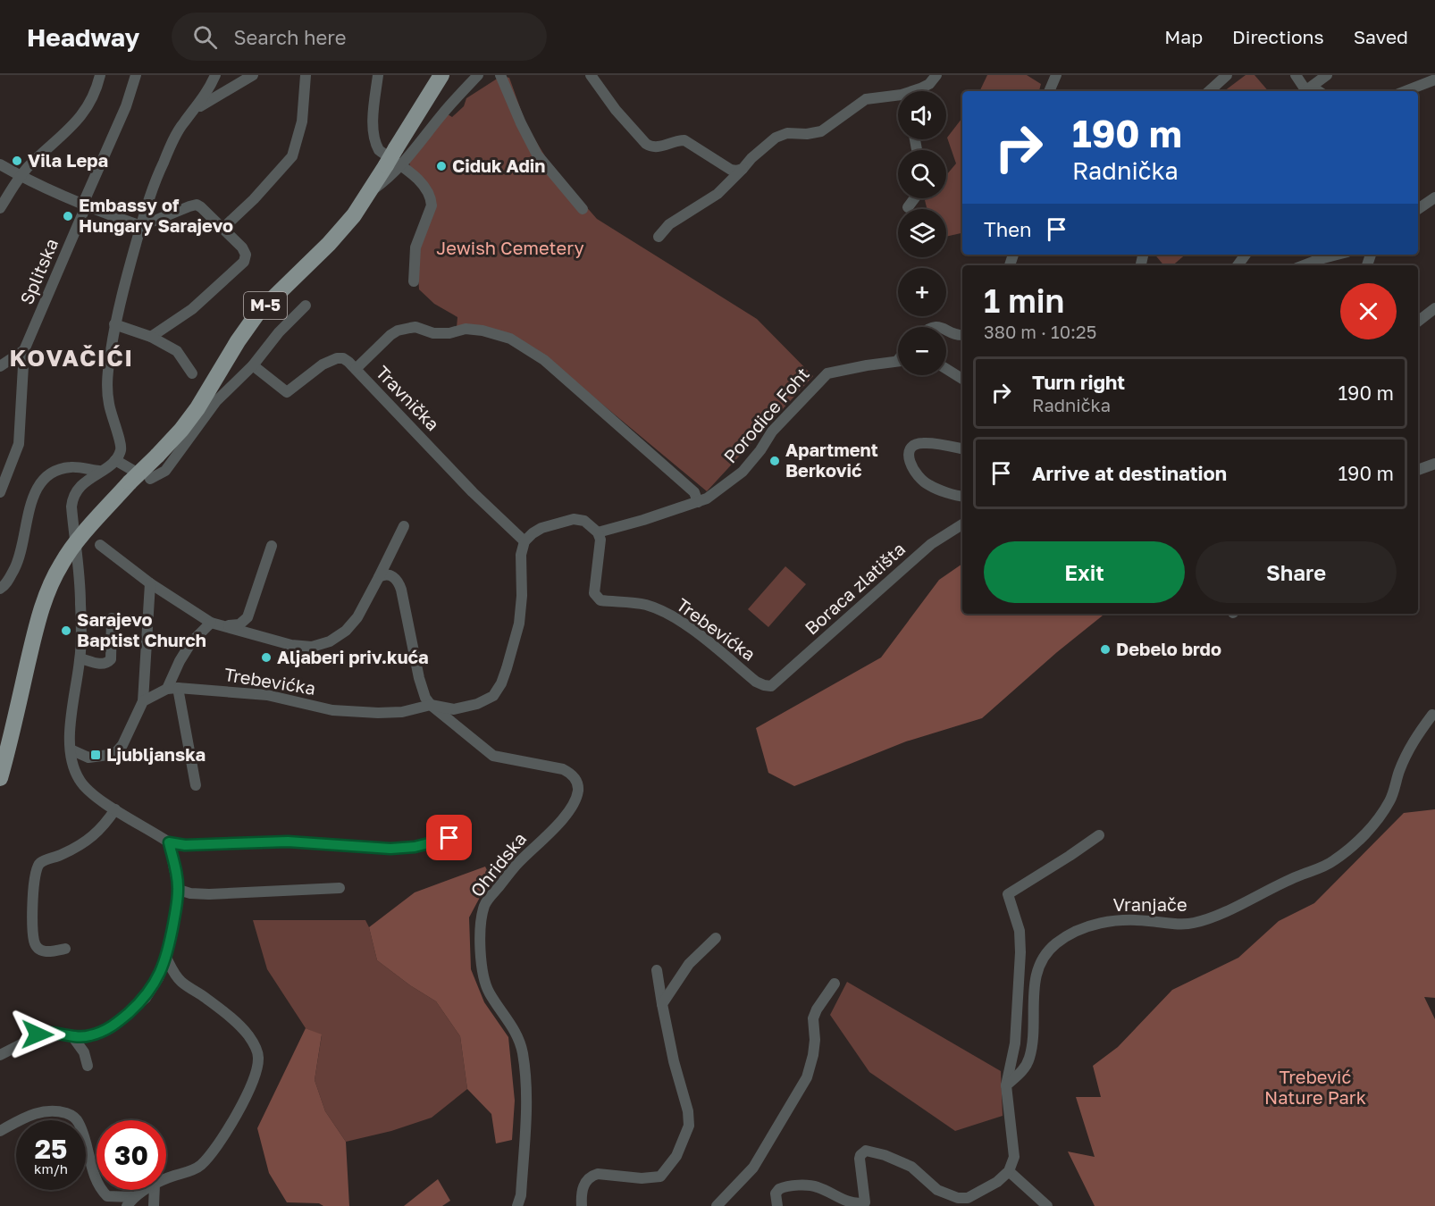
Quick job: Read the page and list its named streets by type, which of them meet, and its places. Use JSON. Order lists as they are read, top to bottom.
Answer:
{
  "streets": {
    "main road": ["M-5"],
    "street": [
      "Splitska",
      "Travnička",
      "Porodice Foht",
      "Boraca zlatišta",
      "Trebevićka",
      "Ohridska",
      "Vranjače"
    ]
  },
  "crossings": [
    ["Travnička", "Trebevićka"],
    ["Porodice Foht", "Trebevićka"],
    ["Boraca zlatišta", "Trebevićka"],
    ["Trebevićka", "Ohridska"]
  ],
  "districts": ["KOVAČIĆI"],
  "parks": ["Jewish Cemetery", "Trebević Nature Park"],
  "places": {
    "other": [
      "Vila Lepa",
      "Ciduk Adin",
      "Embassy of Hungary Sarajevo",
      "Apartment Berković",
      "Sarajevo Baptist Church",
      "Debelo brdo",
      "Aljaberi priv.kuća"
    ],
    "transit": ["Ljubljanska"]
  },
  "page": {
    "header": "Headway",
    "search": "Search here",
    "nav": ["Map", "Directions", "Saved"],
    "map_buttons": ["+", "−"],
    "turn": ["190 m", "Radnička"],
    "then": "Then",
    "heading": ["1 min", "380 m · 10:25"],
    "list": [
      {
        "name": "Turn right",
        "note": "Radnička",
        "value": "190 m"
      },
      {
        "name": "Arrive at destination",
        "value": "190 m"
      }
    ],
    "buttons": ["Exit", "Share"],
    "speed": "25 km/h",
    "limit": "30"
  }
}
